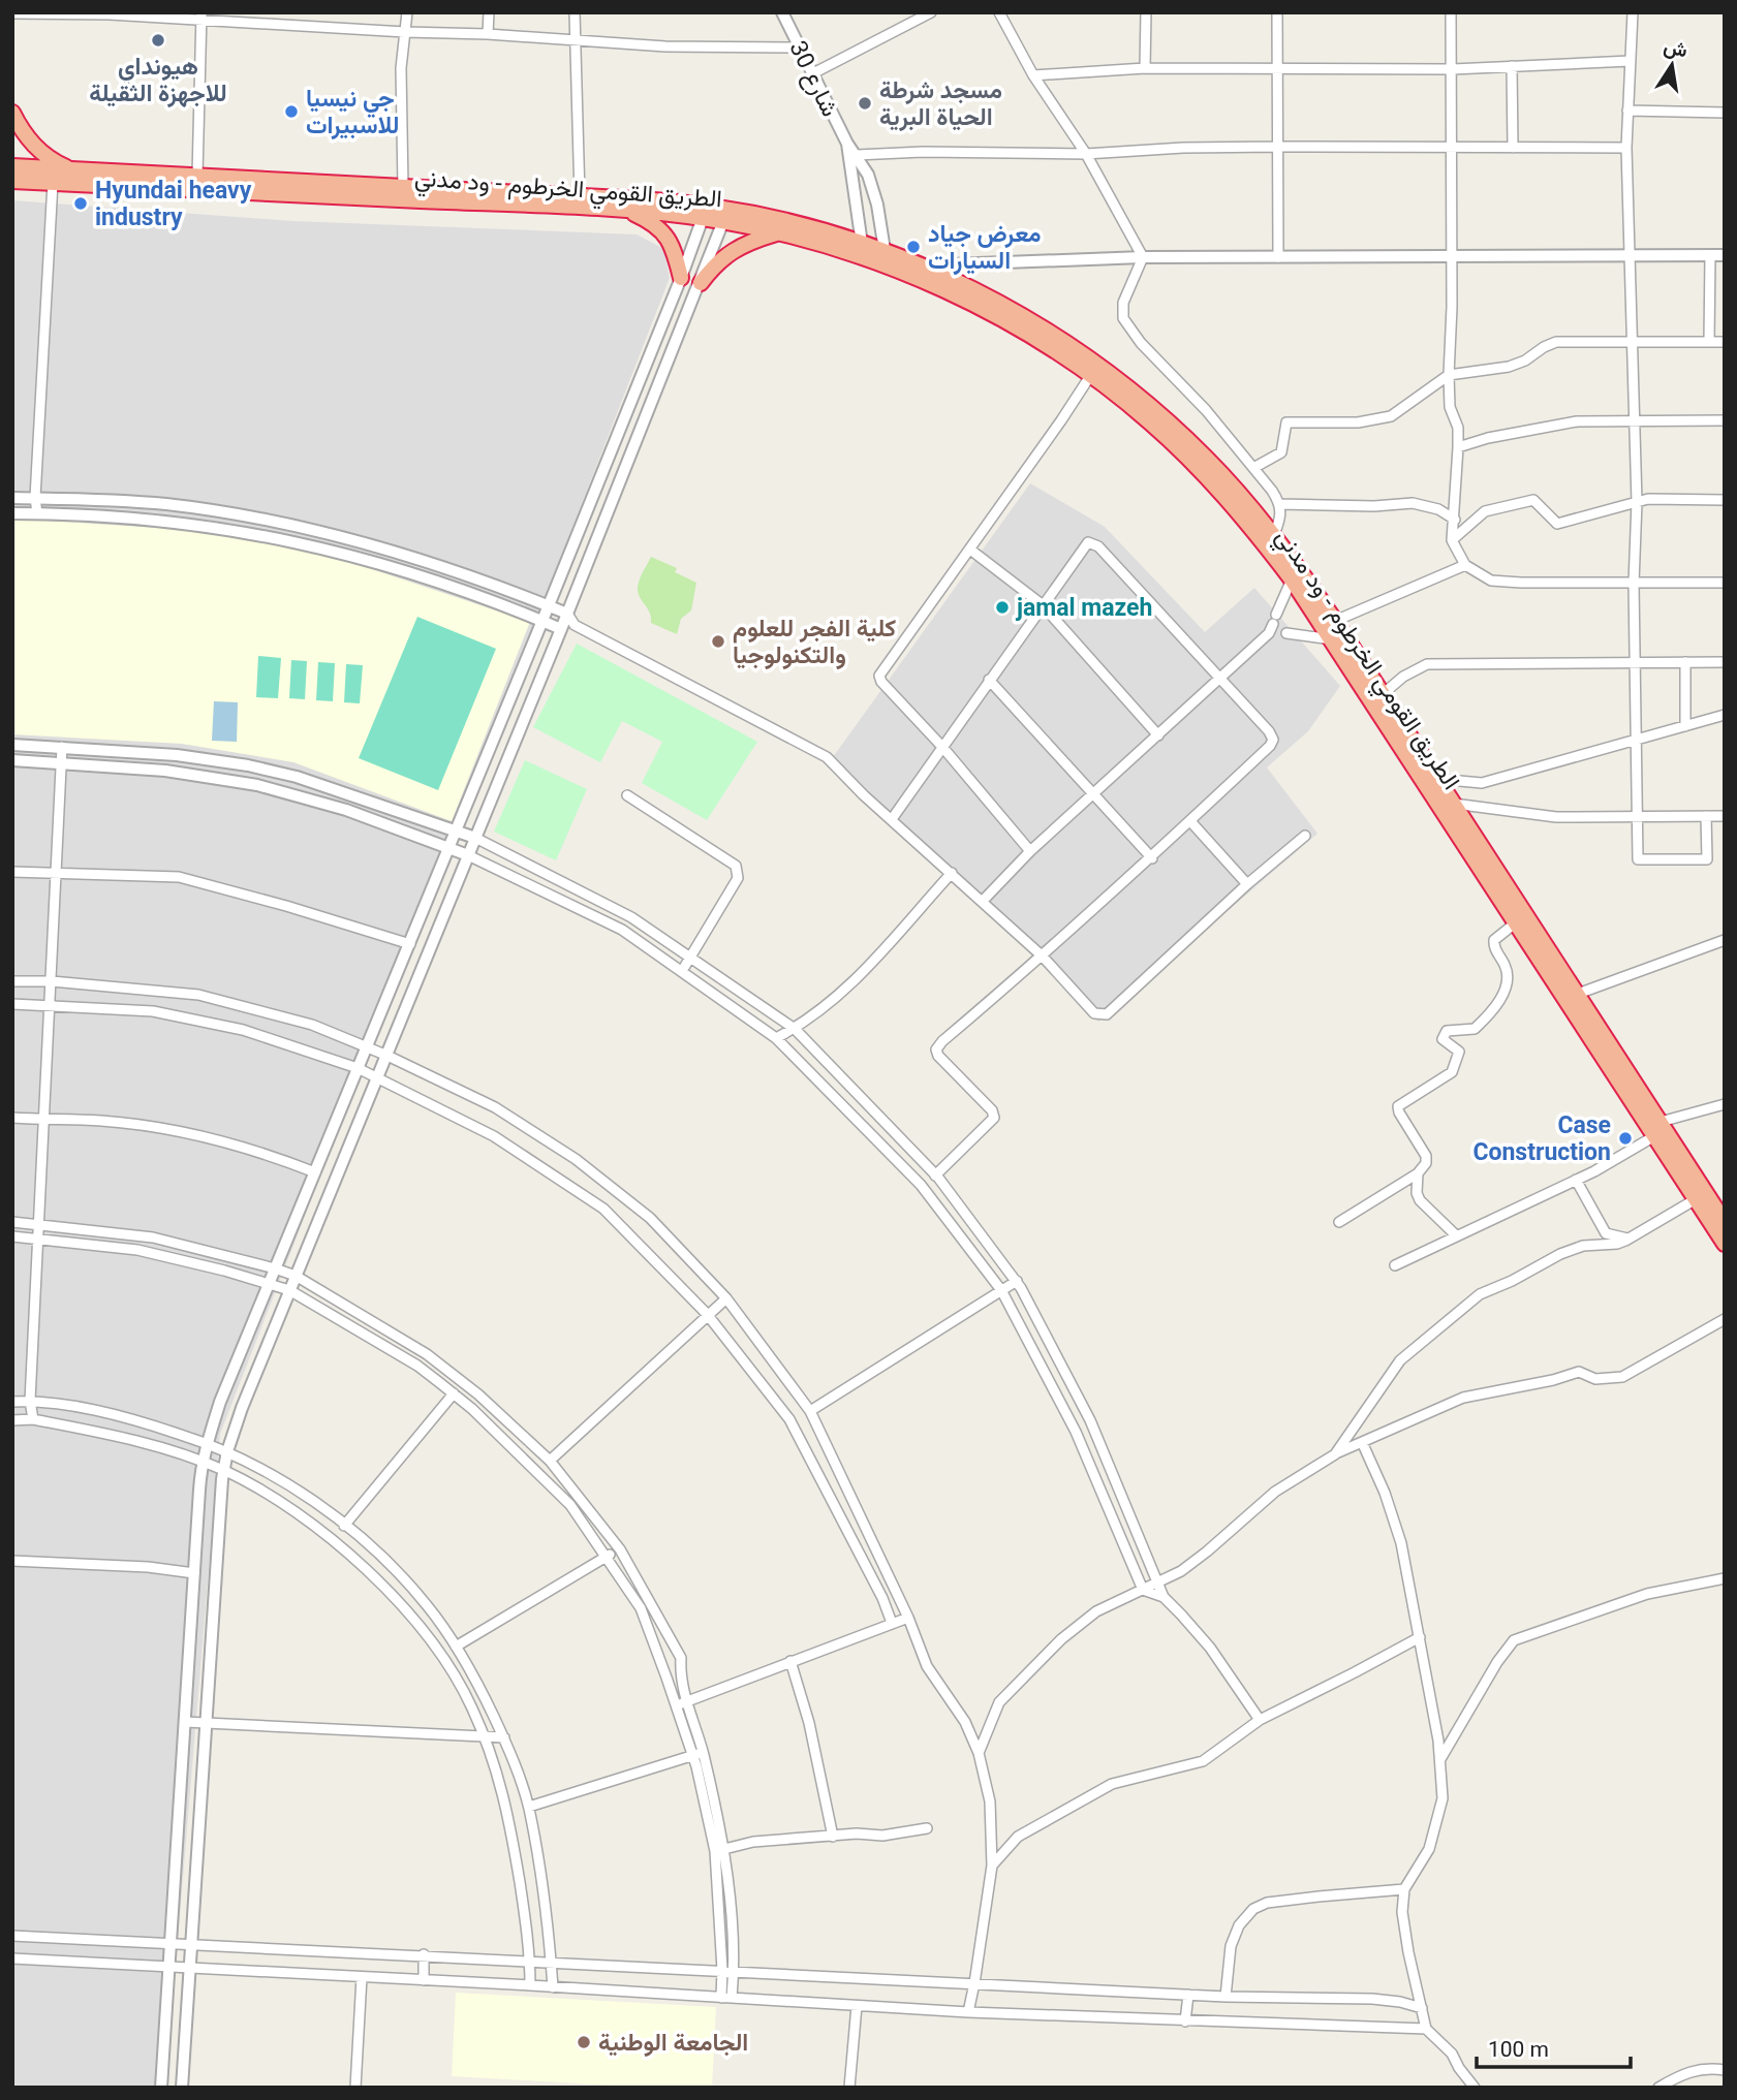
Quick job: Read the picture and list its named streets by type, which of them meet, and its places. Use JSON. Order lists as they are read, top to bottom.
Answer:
{
  "streets": {
    "highway": ["الطريق القومي الخرطوم - ود مدني"],
    "street": ["شارع 30"]
  },
  "crossings": [
    ["شارع 30", "الطريق القومي الخرطوم - ود مدني"]
  ],
  "places": [
    "هيونداي للاجهزة الثقيلة",
    "مسجد شرطة الحياة البرية",
    "جي نيسيا للاسبيرات",
    "Hyundai heavy industry",
    "معرض جياد السيارات",
    "jamal mazeh",
    "كلية الفجر للعلوم والتكنولوجيا",
    "Case Construction",
    "الجامعة الوطنية"
  ],
  "scale_bar": "100 m",
  "north": "top"
}
